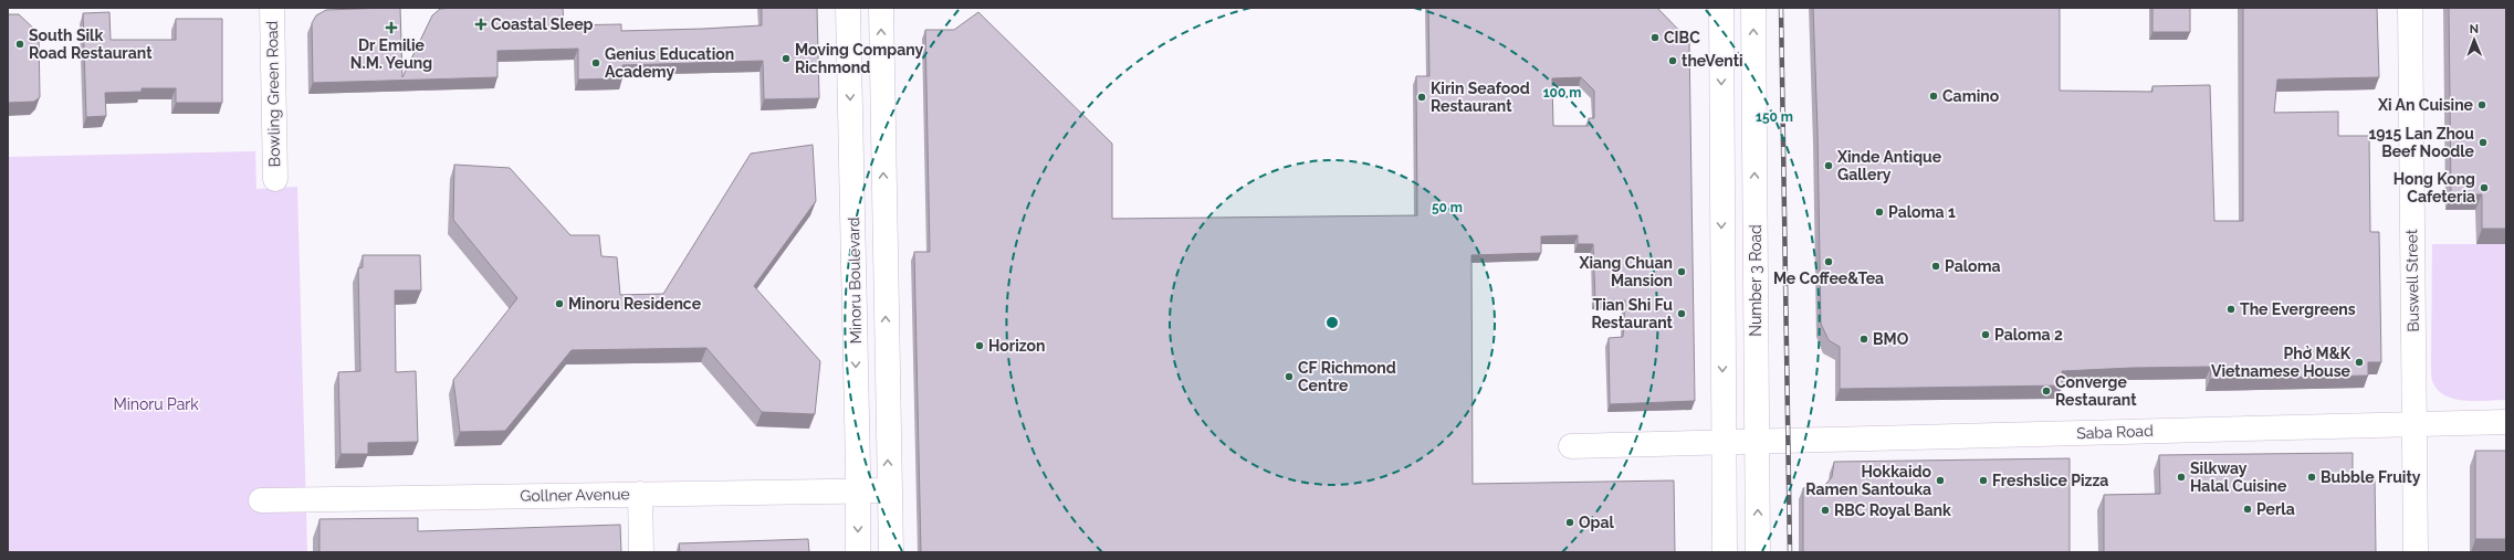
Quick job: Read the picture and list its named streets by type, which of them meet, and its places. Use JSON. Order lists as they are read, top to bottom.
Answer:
{
  "streets": {
    "street": [
      "Bowling Green Road",
      "Minoru Boulevard",
      "Number 3 Road",
      "Buswell Street",
      "Saba Road",
      "Gollner Avenue"
    ]
  },
  "crossings": [
    ["Minoru Boulevard", "Gollner Avenue"],
    ["Number 3 Road", "Saba Road"],
    ["Buswell Street", "Saba Road"]
  ],
  "parks": ["Minoru Park"],
  "places": {
    "health": ["Coastal Sleep", "Dr Emilie N.M. Yeung"],
    "other": [
      "CIBC",
      "South Silk Road Restaurant",
      "Moving Company Richmond",
      "theVenti",
      "Genius Education Academy",
      "Camino",
      "Kirin Seafood Restaurant",
      "Xi An Cuisine",
      "1915 Lan Zhou Beef Noodle",
      "Xinde Antique Gallery",
      "Hong Kong Cafeteria",
      "Paloma 1",
      "Me Coffee&Tea",
      "Paloma",
      "Xiang Chuan Mansion",
      "Minoru Residence",
      "The Evergreens",
      "Tian Shi Fu Restaurant",
      "Paloma 2",
      "BMO",
      "Horizon",
      "Phở M&K Vietnamese House",
      "CF Richmond Centre",
      "Converge Restaurant",
      "Silkway Halal Cuisine",
      "Bubble Fruity",
      "Hokkaido Ramen Santouka",
      "Freshslice Pizza",
      "Perla",
      "RBC Royal Bank",
      "Opal"
    ]
  },
  "north": "top",
  "rings": ["100 m", "150 m", "50 m"]
}
